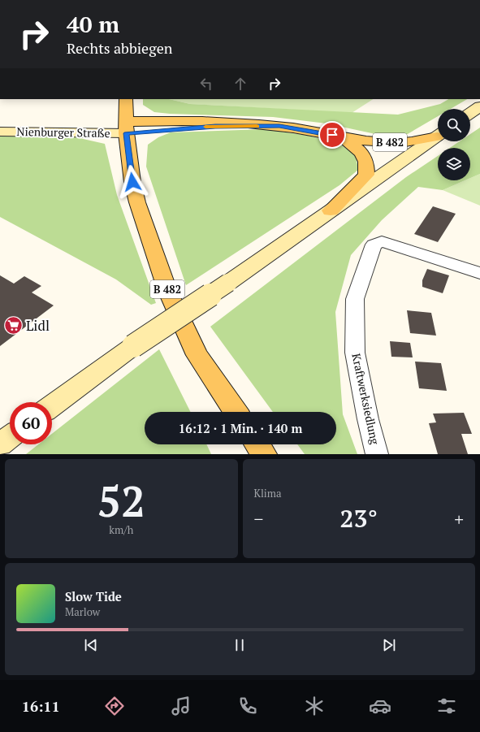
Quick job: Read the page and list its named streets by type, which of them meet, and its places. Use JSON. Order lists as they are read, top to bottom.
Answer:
{
  "streets": {
    "main road": ["Nienburger Straße", "B 482"],
    "street": ["Kraftwerksiedlung"]
  },
  "crossings": [
    ["Nienburger Straße", "B 482"]
  ],
  "places": {
    "supermarket": ["Lidl"]
  },
  "page": {
    "turn": ["40 m", "Rechts abbiegen"],
    "limit": "60",
    "trip": "16:12 · 1 Min. · 140 m",
    "tile": [
      ["52", "km/h"],
      "Klima"
    ],
    "heat": ["−", "23°", "+"],
    "song": ["Slow Tide", "Marlow"],
    "tabs": "16:11"
  }
}
